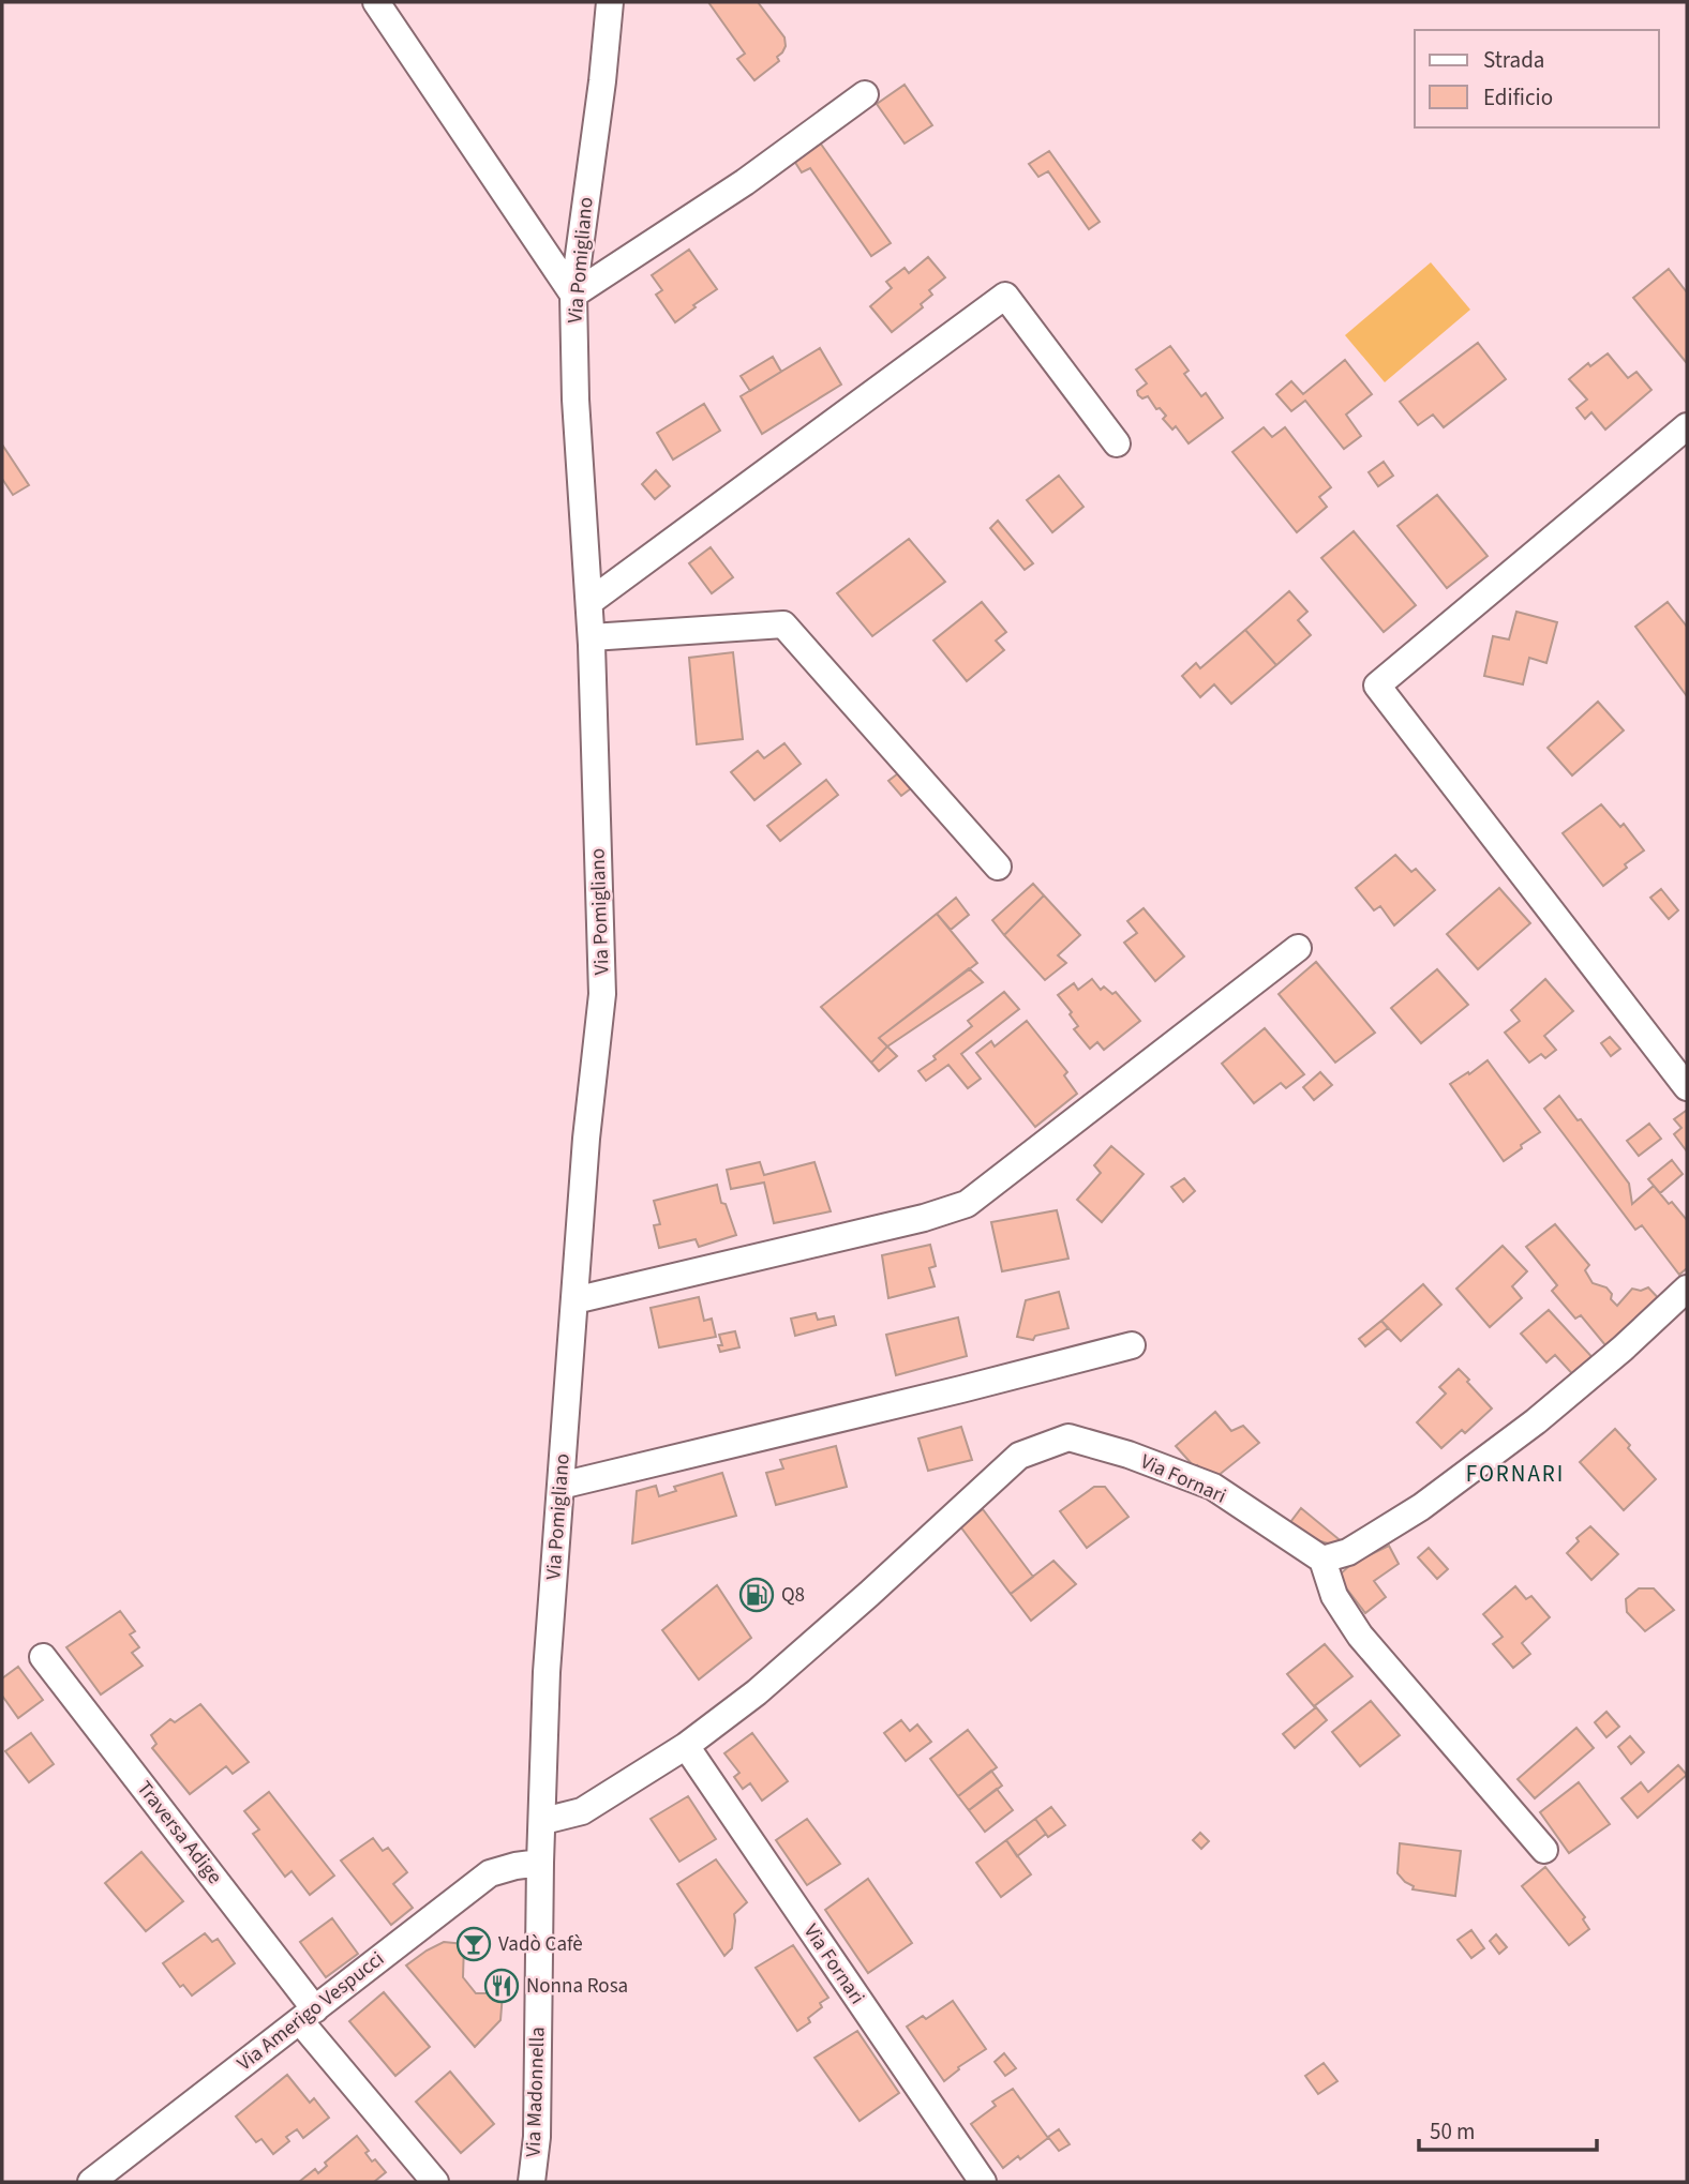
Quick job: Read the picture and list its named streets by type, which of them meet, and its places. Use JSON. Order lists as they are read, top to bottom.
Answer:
{
  "streets": {
    "street": [
      "Via Pomigliano",
      "Via Fornari",
      "Traversa Adige",
      "Via Amerigo Vespucci",
      "Via Madonnella"
    ]
  },
  "crossings": [
    ["Via Pomigliano", "Via Fornari"],
    ["Via Pomigliano", "Via Madonnella"],
    ["Via Fornari", "Via Madonnella"],
    ["Traversa Adige", "Via Amerigo Vespucci"],
    ["Via Amerigo Vespucci", "Via Madonnella"]
  ],
  "districts": ["FORNARI"],
  "places": {
    "fuel station": ["Q8"],
    "bar": ["Vadò Cafè"],
    "restaurant": ["Nonna Rosa"]
  },
  "legend": ["Strada", "Edificio"],
  "scale_bar": "50 m"
}
